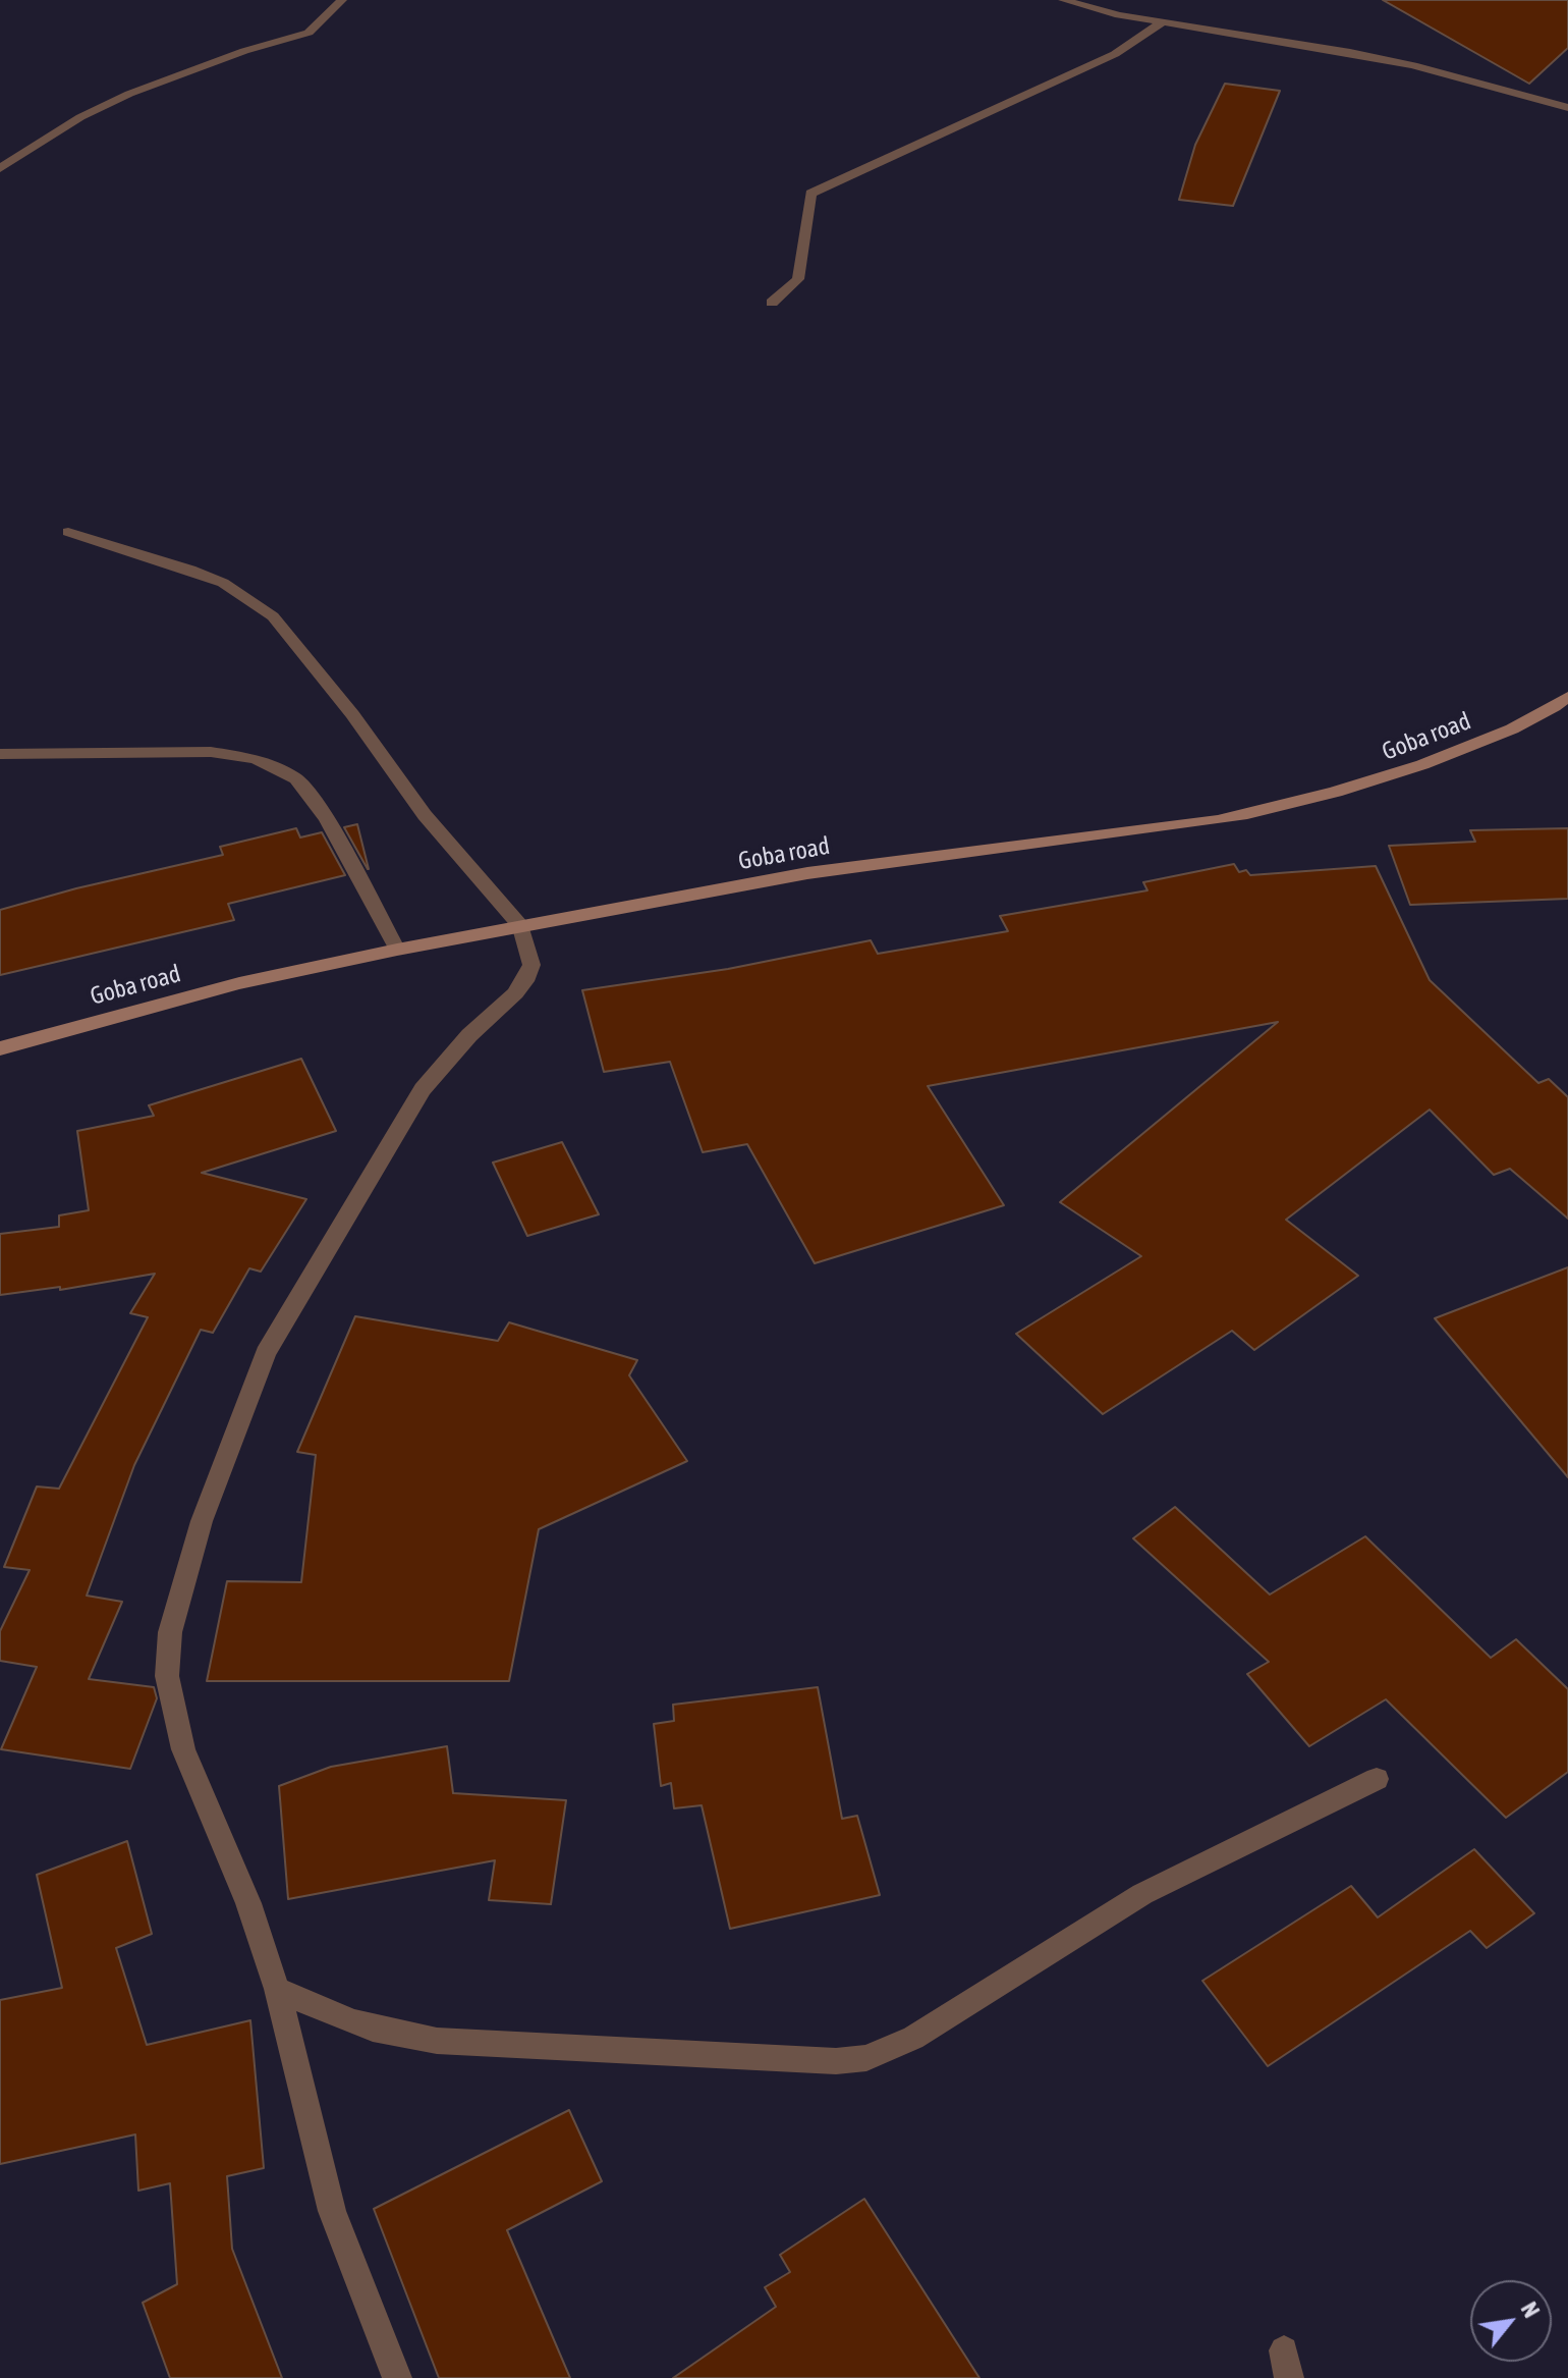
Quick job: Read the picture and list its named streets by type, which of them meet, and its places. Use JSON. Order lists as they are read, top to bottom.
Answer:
{
  "streets": {
    "main road": ["Goba road"]
  },
  "north": "top right"
}
